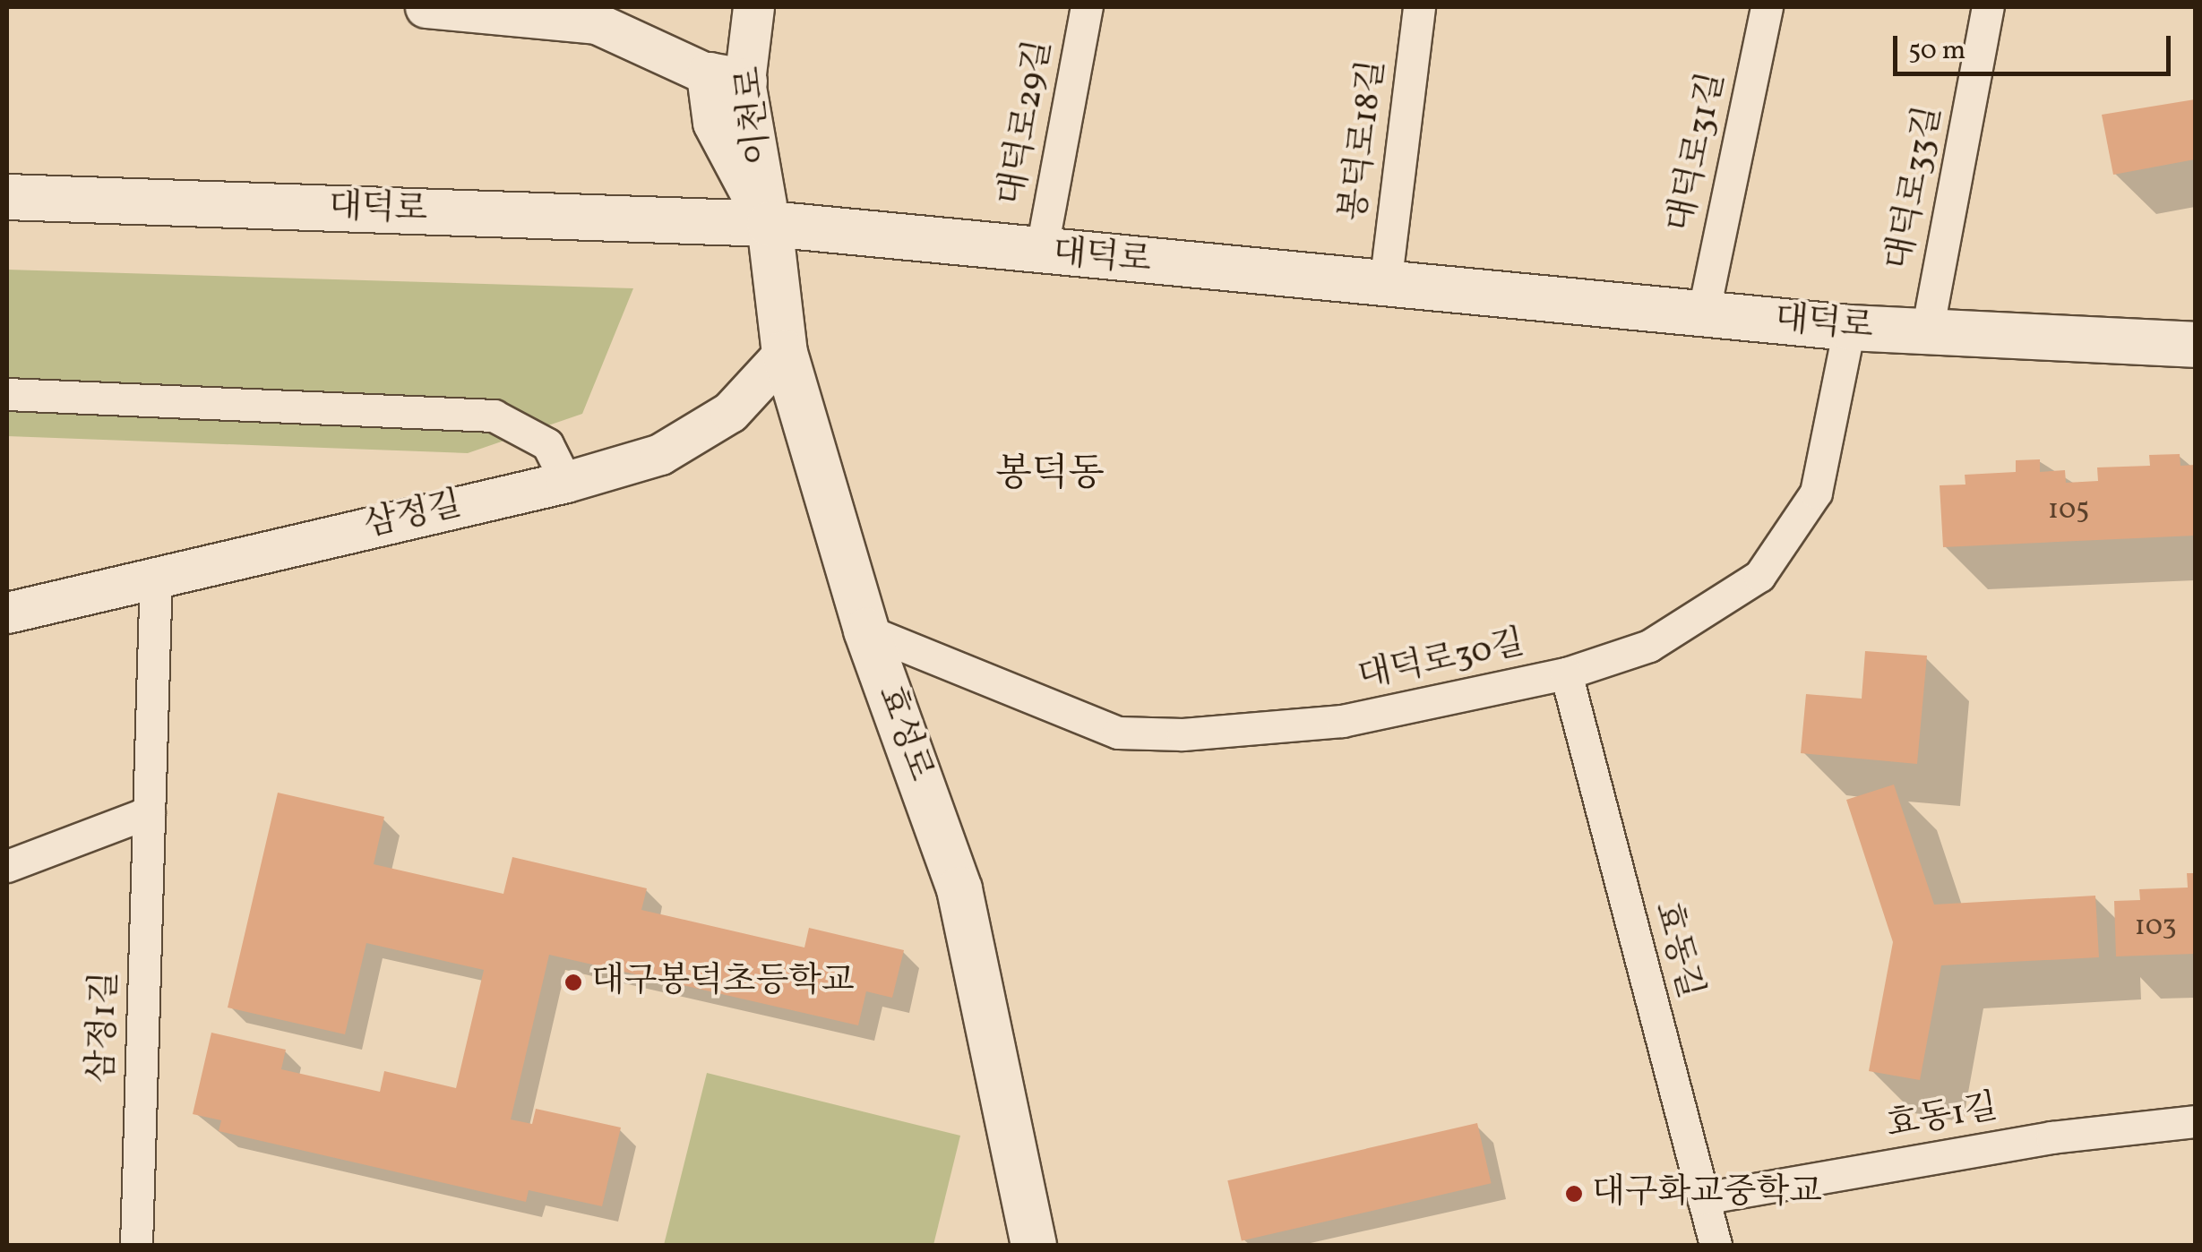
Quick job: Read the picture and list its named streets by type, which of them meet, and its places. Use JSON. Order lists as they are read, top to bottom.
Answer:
{
  "streets": {
    "main road": ["대덕로", "효성로"],
    "street": [
      "이천로",
      "대덕로29길",
      "봉덕로18길",
      "대덕로31길",
      "대덕로33길",
      "삼정길",
      "대덕로30길",
      "효동길",
      "삼정1길",
      "효동1길"
    ]
  },
  "crossings": [
    ["대덕로29길", "대덕로"],
    ["봉덕로18길", "대덕로"],
    ["대덕로31길", "대덕로"],
    ["대덕로33길", "대덕로"],
    ["대덕로", "대덕로30길"],
    ["대덕로", "효성로"],
    ["삼정길", "효성로"],
    ["삼정길", "삼정1길"],
    ["대덕로30길", "효성로"],
    ["대덕로30길", "효동길"],
    ["효동길", "효동1길"]
  ],
  "districts": ["봉덕동"],
  "places": ["대구봉덕초등학교", "대구화교중학교"],
  "house_numbers": ["105", "103"],
  "scale_bar": "50 m"
}
